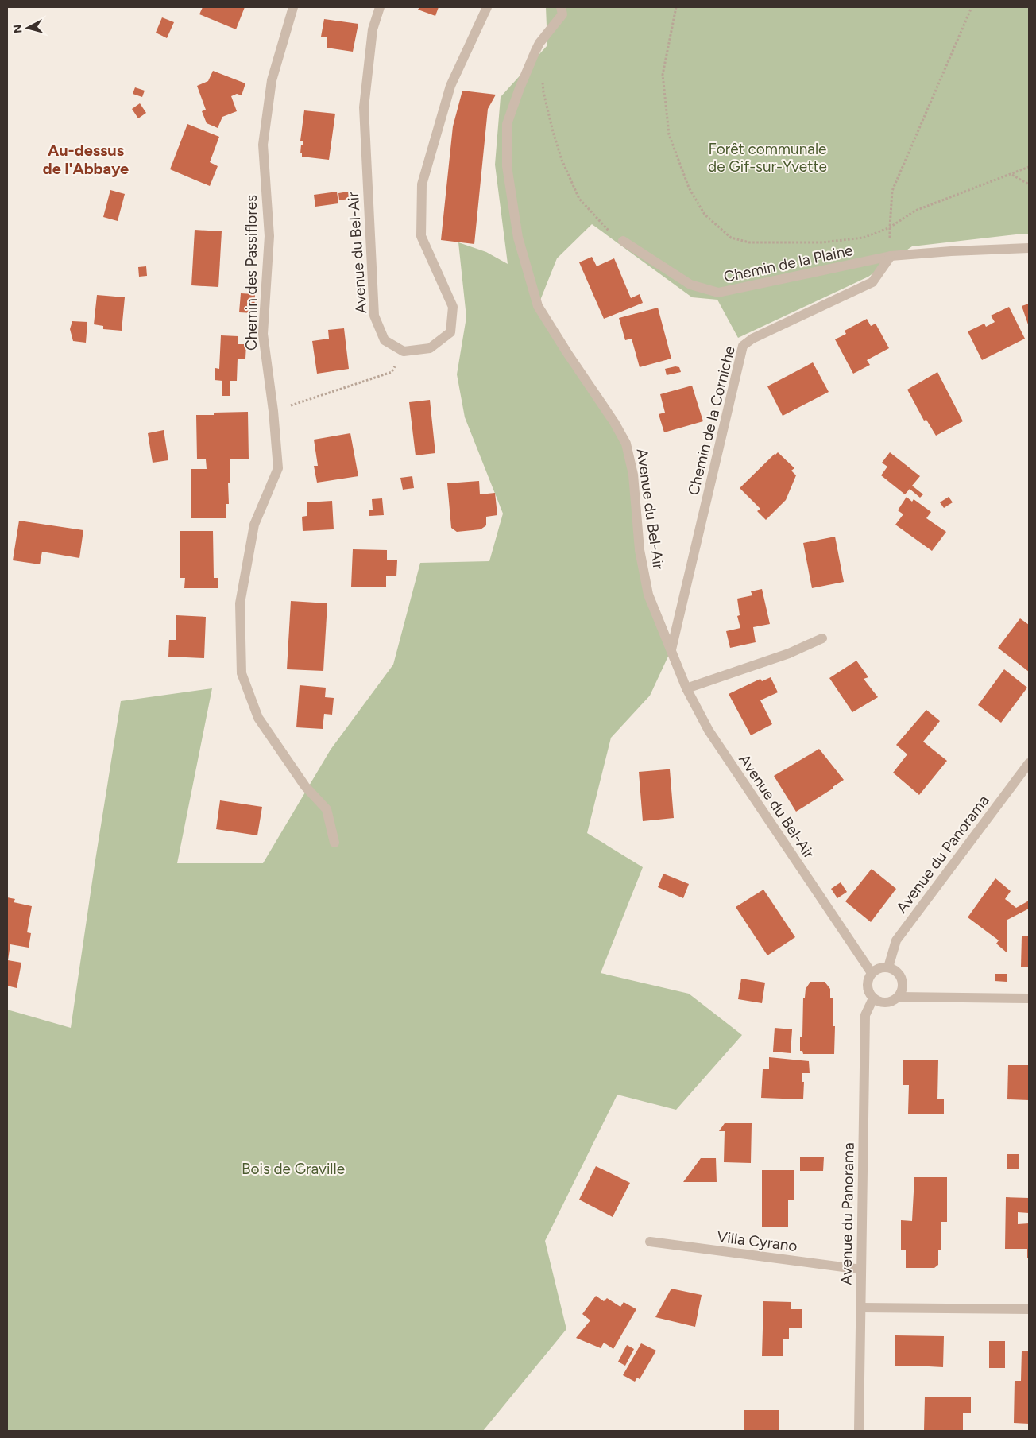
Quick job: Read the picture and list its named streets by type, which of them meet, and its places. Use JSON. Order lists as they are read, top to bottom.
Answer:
{
  "streets": {
    "street": [
      "Avenue du Bel-Air",
      "Chemin de la Plaine",
      "Chemin des Passiflores",
      "Chemin de la Corniche",
      "Avenue du Panorama",
      "Villa Cyrano"
    ]
  },
  "crossings": [
    ["Avenue du Bel-Air", "Chemin de la Corniche"],
    ["Avenue du Bel-Air", "Avenue du Panorama"],
    ["Chemin de la Plaine", "Chemin de la Corniche"],
    ["Avenue du Panorama", "Villa Cyrano"]
  ],
  "districts": ["Au-dessus de l'Abbaye"],
  "parks": ["Forêt communale de Gif-sur-Yvette", "Bois de Graville"],
  "north": "left"
}
